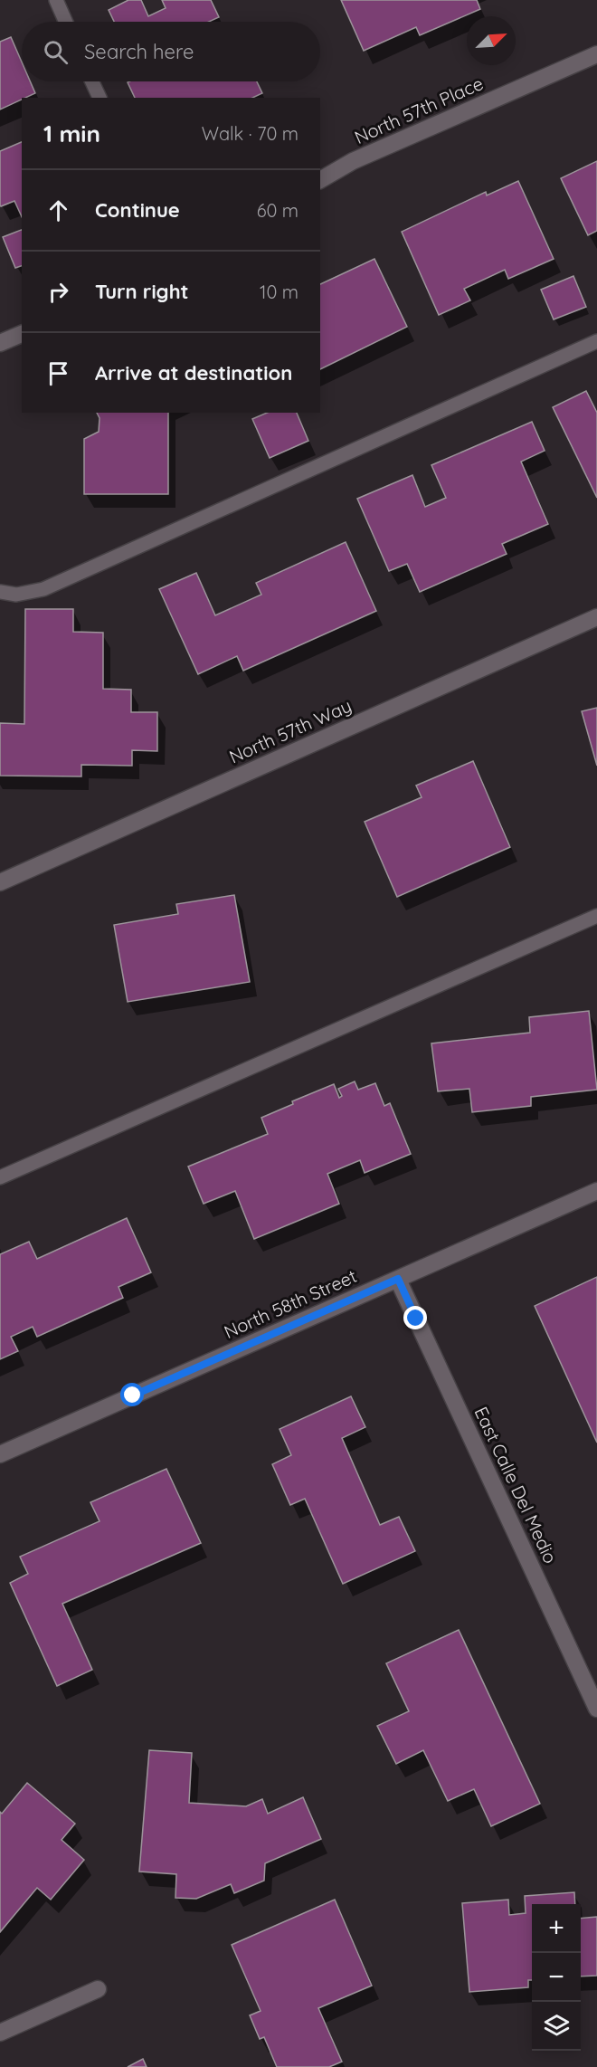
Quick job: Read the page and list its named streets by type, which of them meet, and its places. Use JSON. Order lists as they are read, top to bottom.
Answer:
{
  "streets": {
    "street": [
      "North 57th Place",
      "North 57th Way",
      "North 58th Street",
      "East Calle Del Medio"
    ]
  },
  "crossings": [
    ["North 58th Street", "East Calle Del Medio"]
  ],
  "north": "top right",
  "page": {
    "search": "Search here",
    "heading": ["1 min", "Walk · 70 m"],
    "list": [
      ["Continue", "60 m"],
      ["Turn right", "10 m"],
      "Arrive at destination"
    ],
    "map_buttons": ["+", "−"]
  }
}
